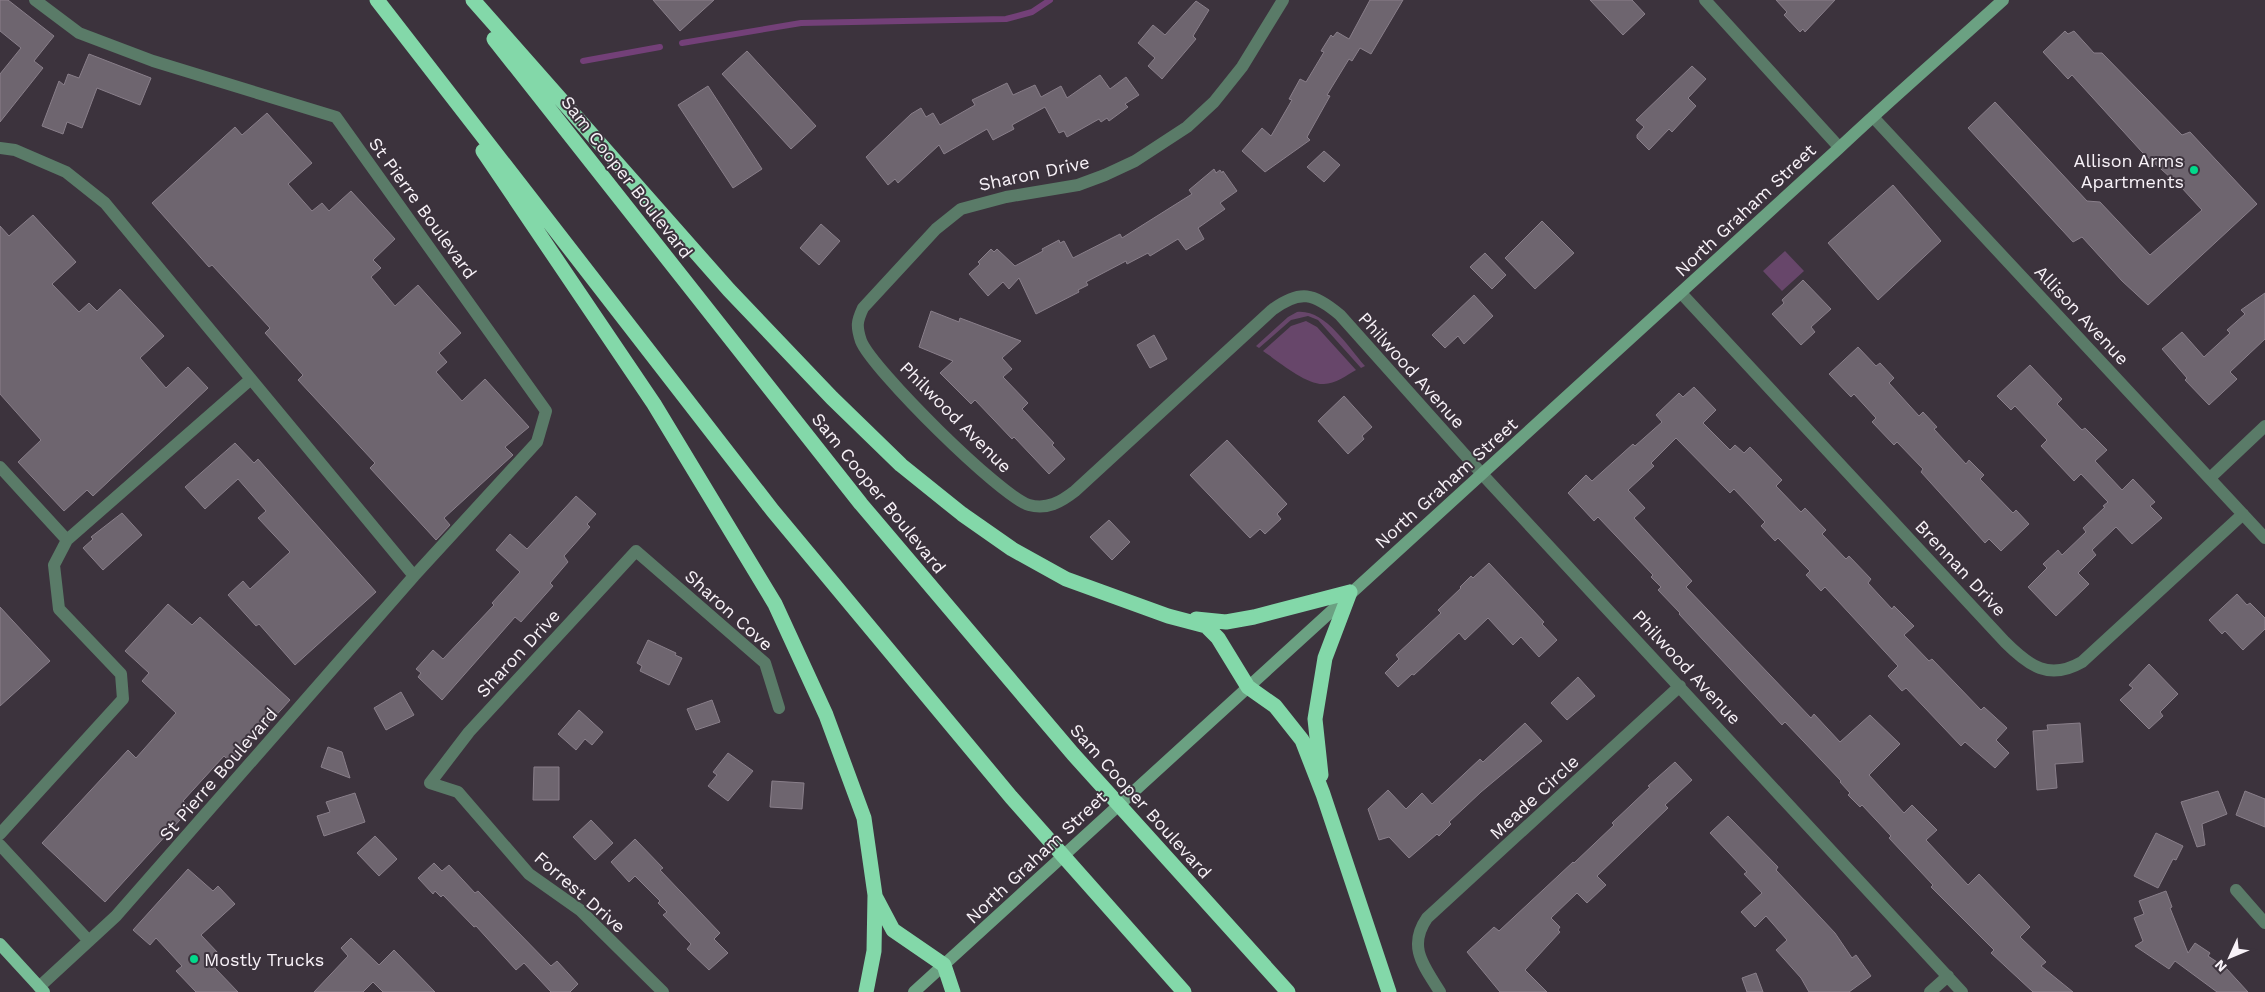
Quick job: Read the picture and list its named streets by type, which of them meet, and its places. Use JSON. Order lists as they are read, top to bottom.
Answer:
{
  "streets": {
    "highway": ["Sam Cooper Boulevard"],
    "main road": ["North Graham Street"],
    "street": [
      "Sharon Drive",
      "St Pierre Boulevard",
      "Allison Avenue",
      "Philwood Avenue",
      "Brennan Drive",
      "Sharon Cove",
      "Meade Circle",
      "Forrest Drive"
    ]
  },
  "crossings": [
    ["Sharon Drive", "Philwood Avenue"],
    ["Sharon Drive", "Sharon Cove"],
    ["Sharon Drive", "Forrest Drive"],
    ["North Graham Street", "Allison Avenue"],
    ["North Graham Street", "Philwood Avenue"],
    ["North Graham Street", "Brennan Drive"],
    ["Allison Avenue", "Brennan Drive"],
    ["Philwood Avenue", "Meade Circle"]
  ],
  "places": ["Allison Arms Apartments", "Mostly Trucks"],
  "north": "bottom left"
}
